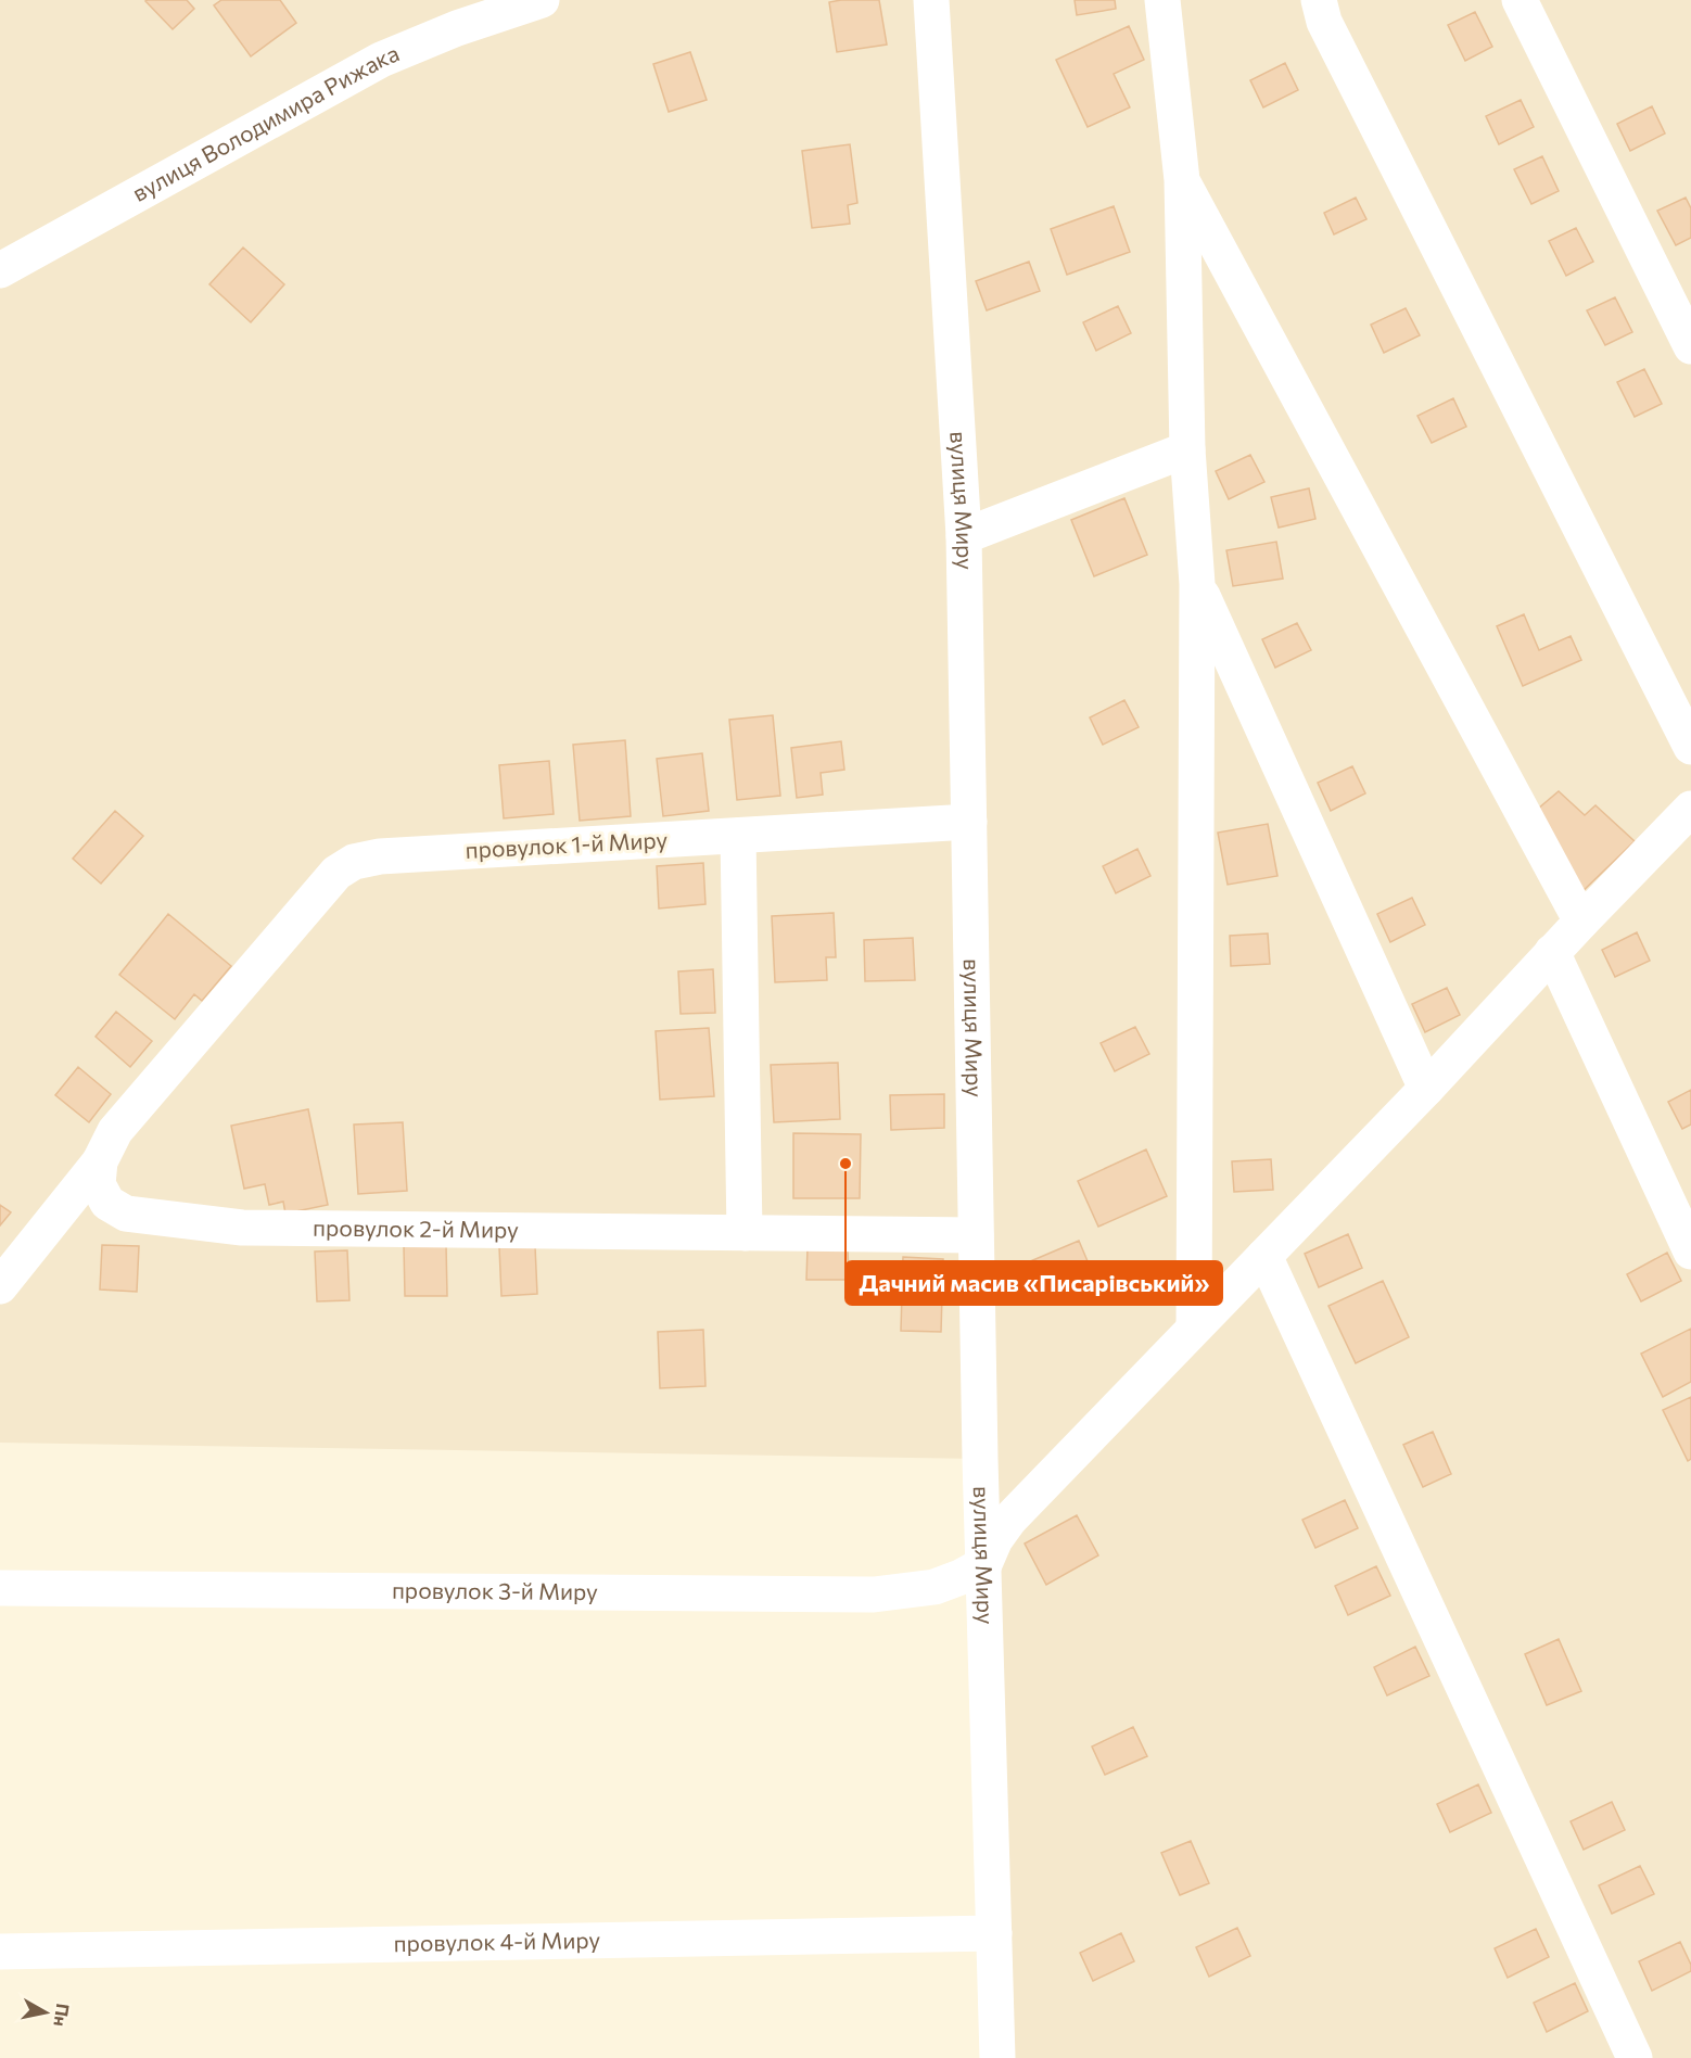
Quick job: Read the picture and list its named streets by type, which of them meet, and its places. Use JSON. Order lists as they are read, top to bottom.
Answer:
{
  "streets": {
    "street": [
      "вулиця Володимира Рижака",
      "вулиця Миру",
      "провулок 1-й Миру",
      "провулок 2-й Миру",
      "провулок 3-й Миру",
      "провулок 4-й Миру"
    ]
  },
  "crossings": [
    ["вулиця Миру", "провулок 1-й Миру"],
    ["вулиця Миру", "провулок 2-й Миру"],
    ["вулиця Миру", "провулок 3-й Миру"],
    ["вулиця Миру", "провулок 4-й Миру"],
    ["провулок 1-й Миру", "провулок 2-й Миру"]
  ],
  "places": ["Дачний масив «Писарівський»"],
  "north": "right"
}
